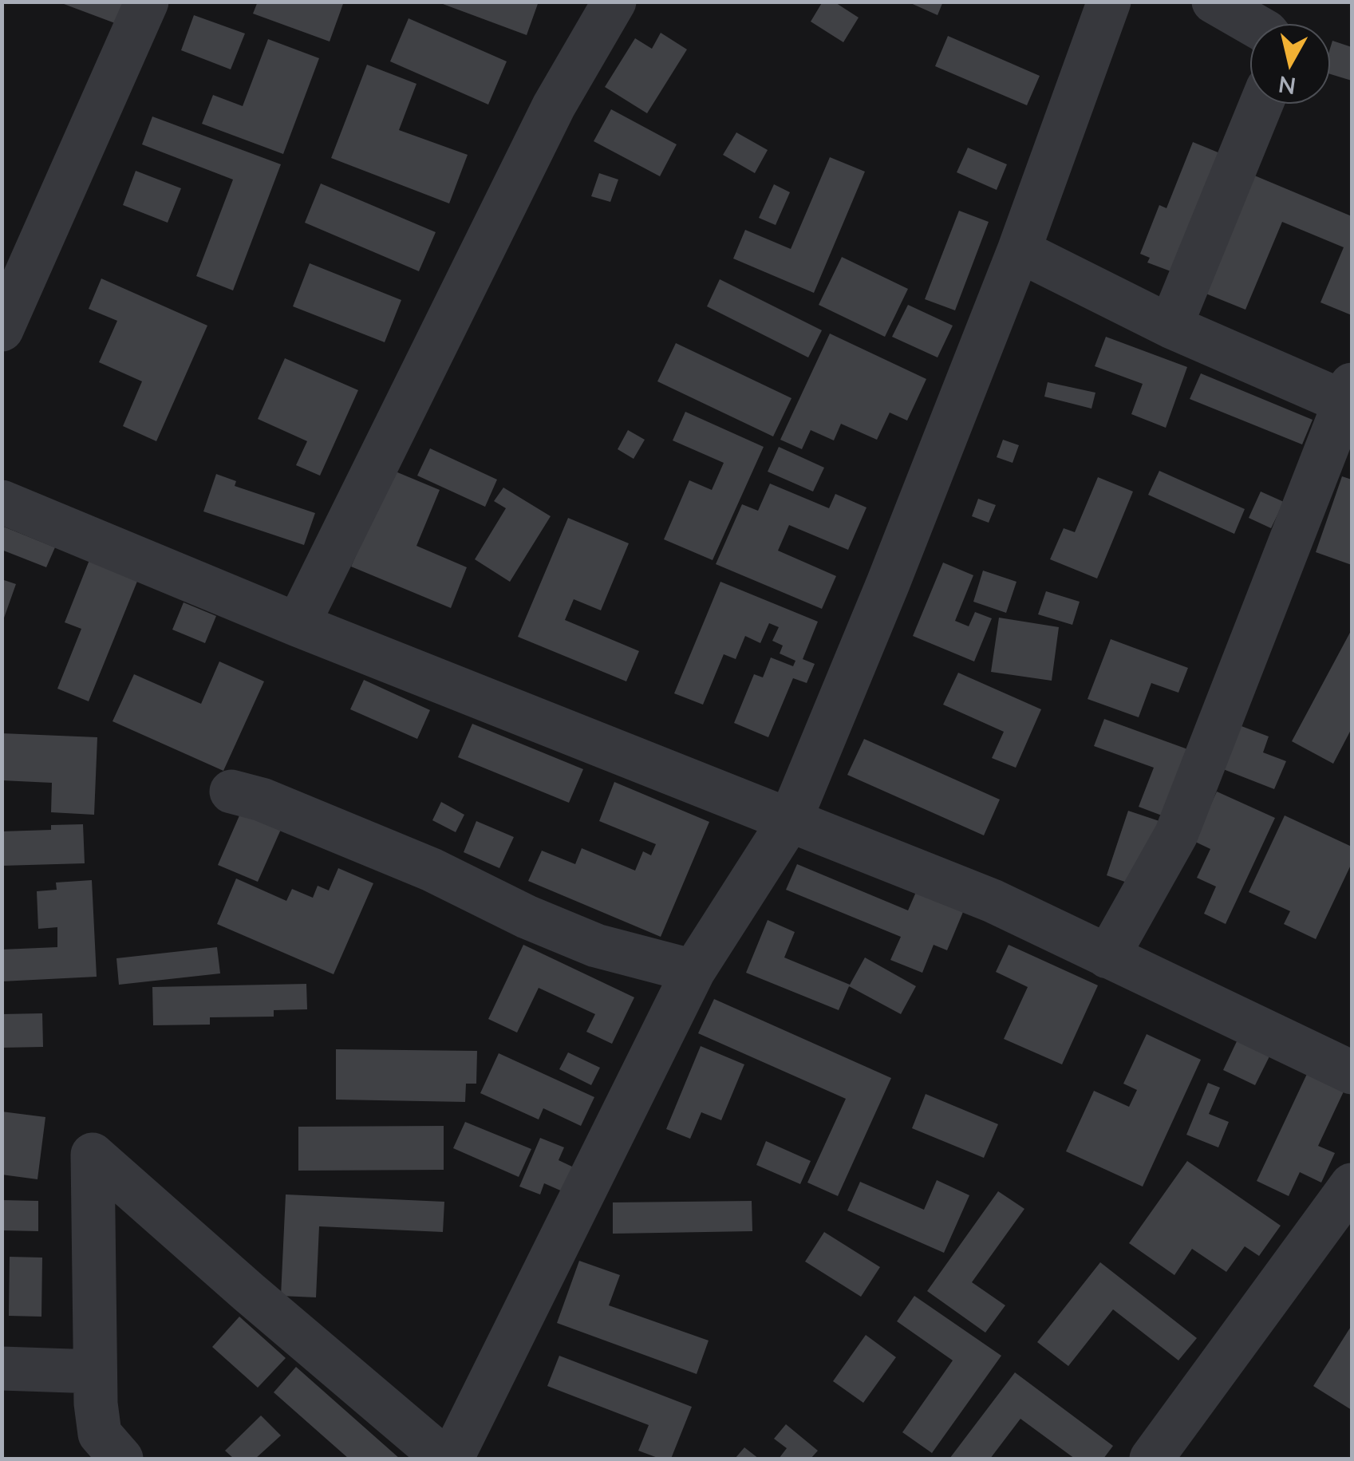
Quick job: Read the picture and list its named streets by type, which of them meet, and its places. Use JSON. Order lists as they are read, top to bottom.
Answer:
{
  "north": "bottom"
}
